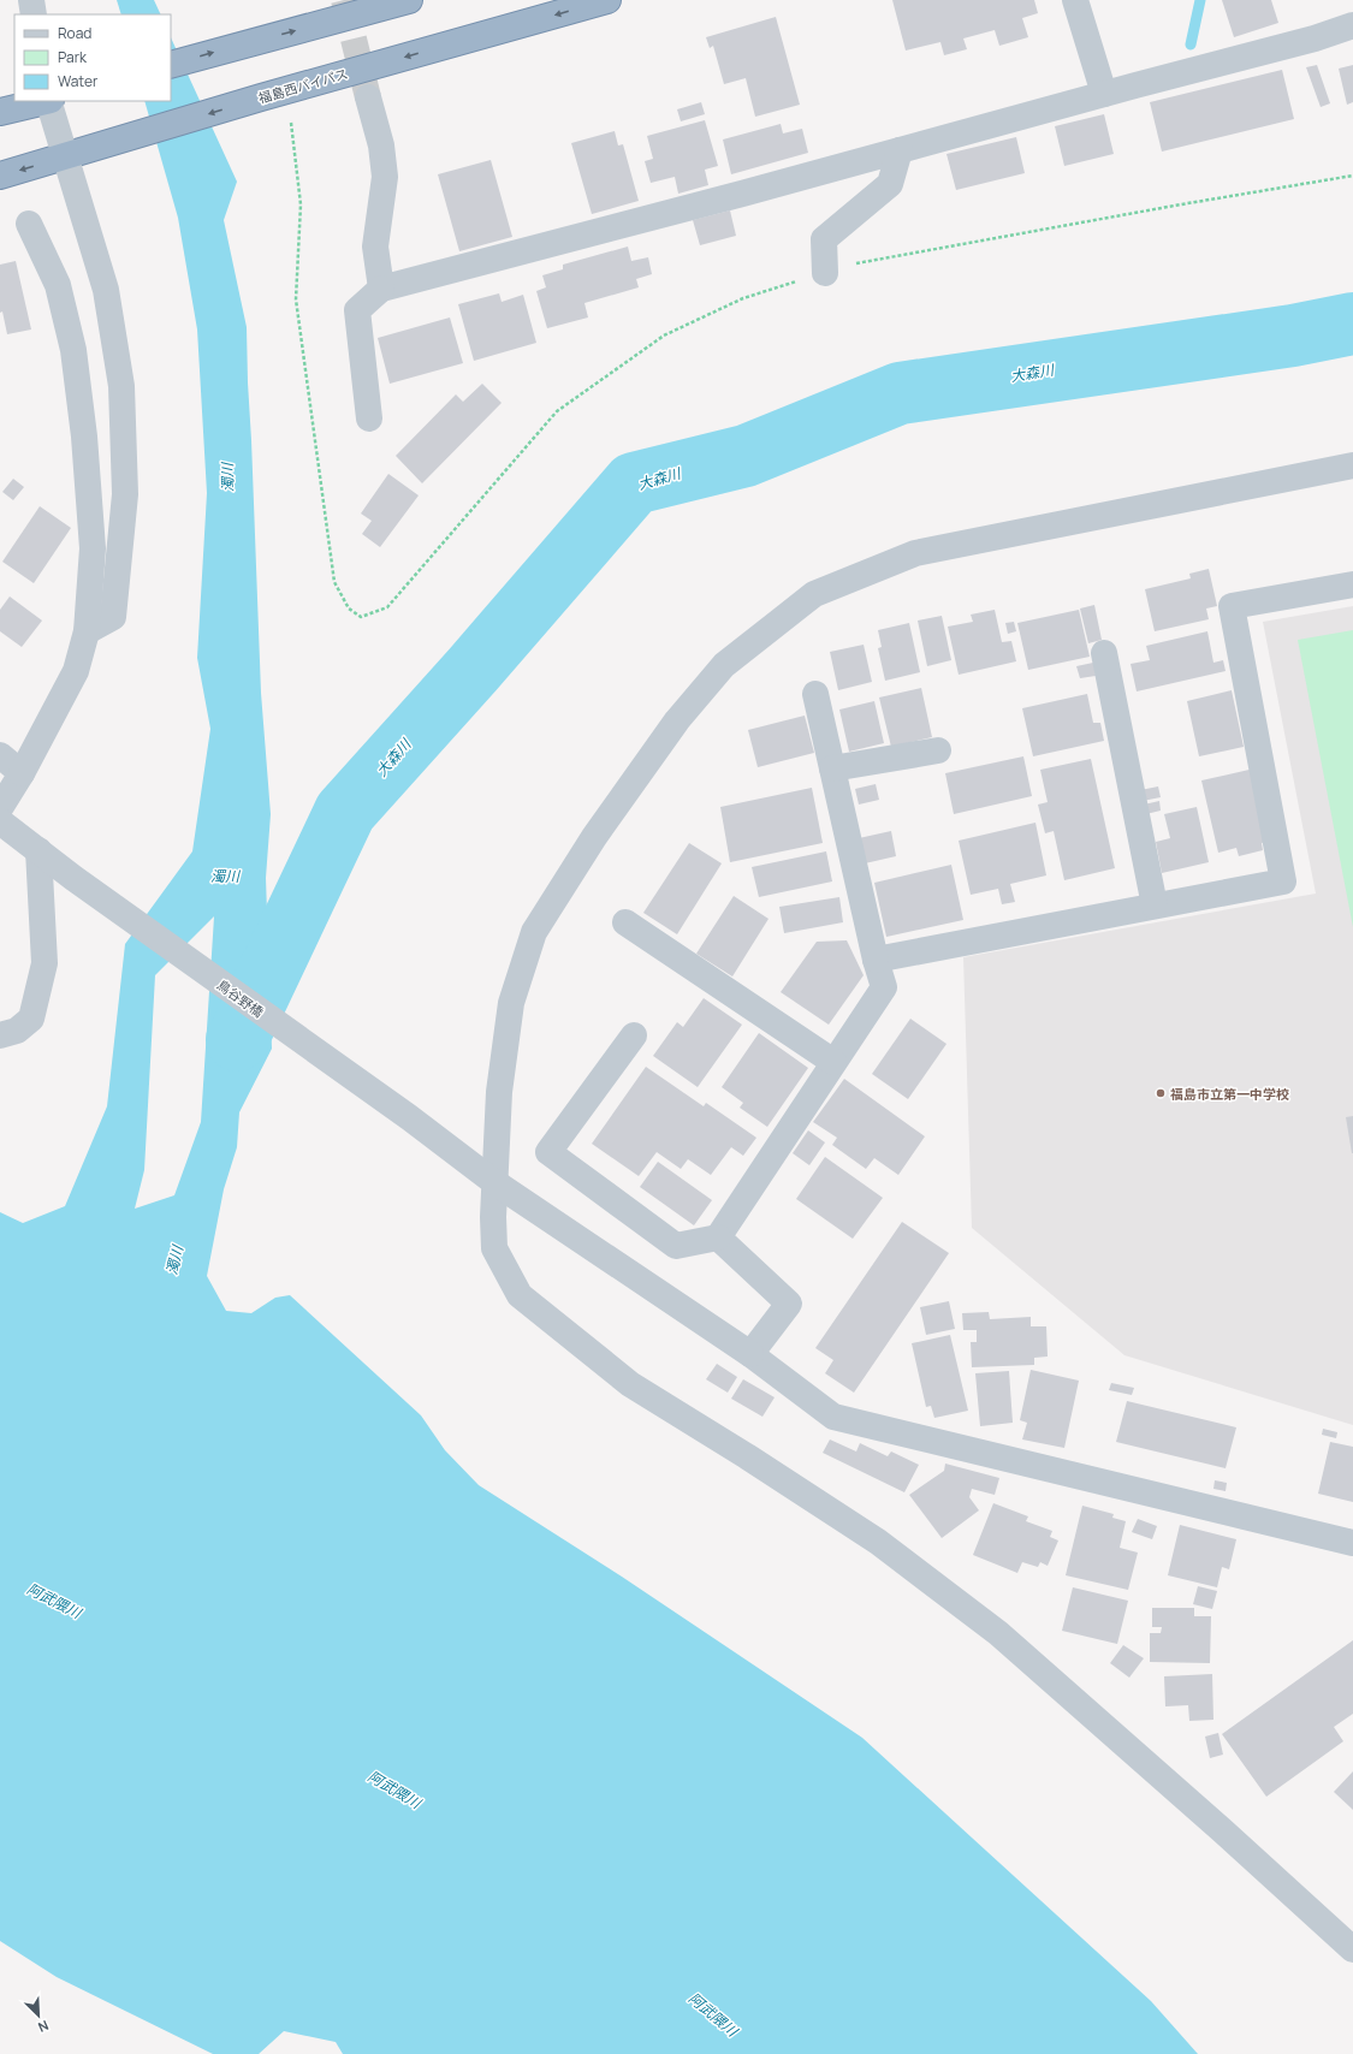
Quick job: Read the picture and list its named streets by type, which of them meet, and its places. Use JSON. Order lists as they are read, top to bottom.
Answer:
{
  "streets": {
    "highway": ["福島西バイパス"],
    "street": ["鳥谷野橋"]
  },
  "water": ["大森川", "濁川", "阿武隈川"],
  "places": ["福島市立第一中学校"],
  "legend": ["Road", "Park", "Water"],
  "north": "bottom right"
}
